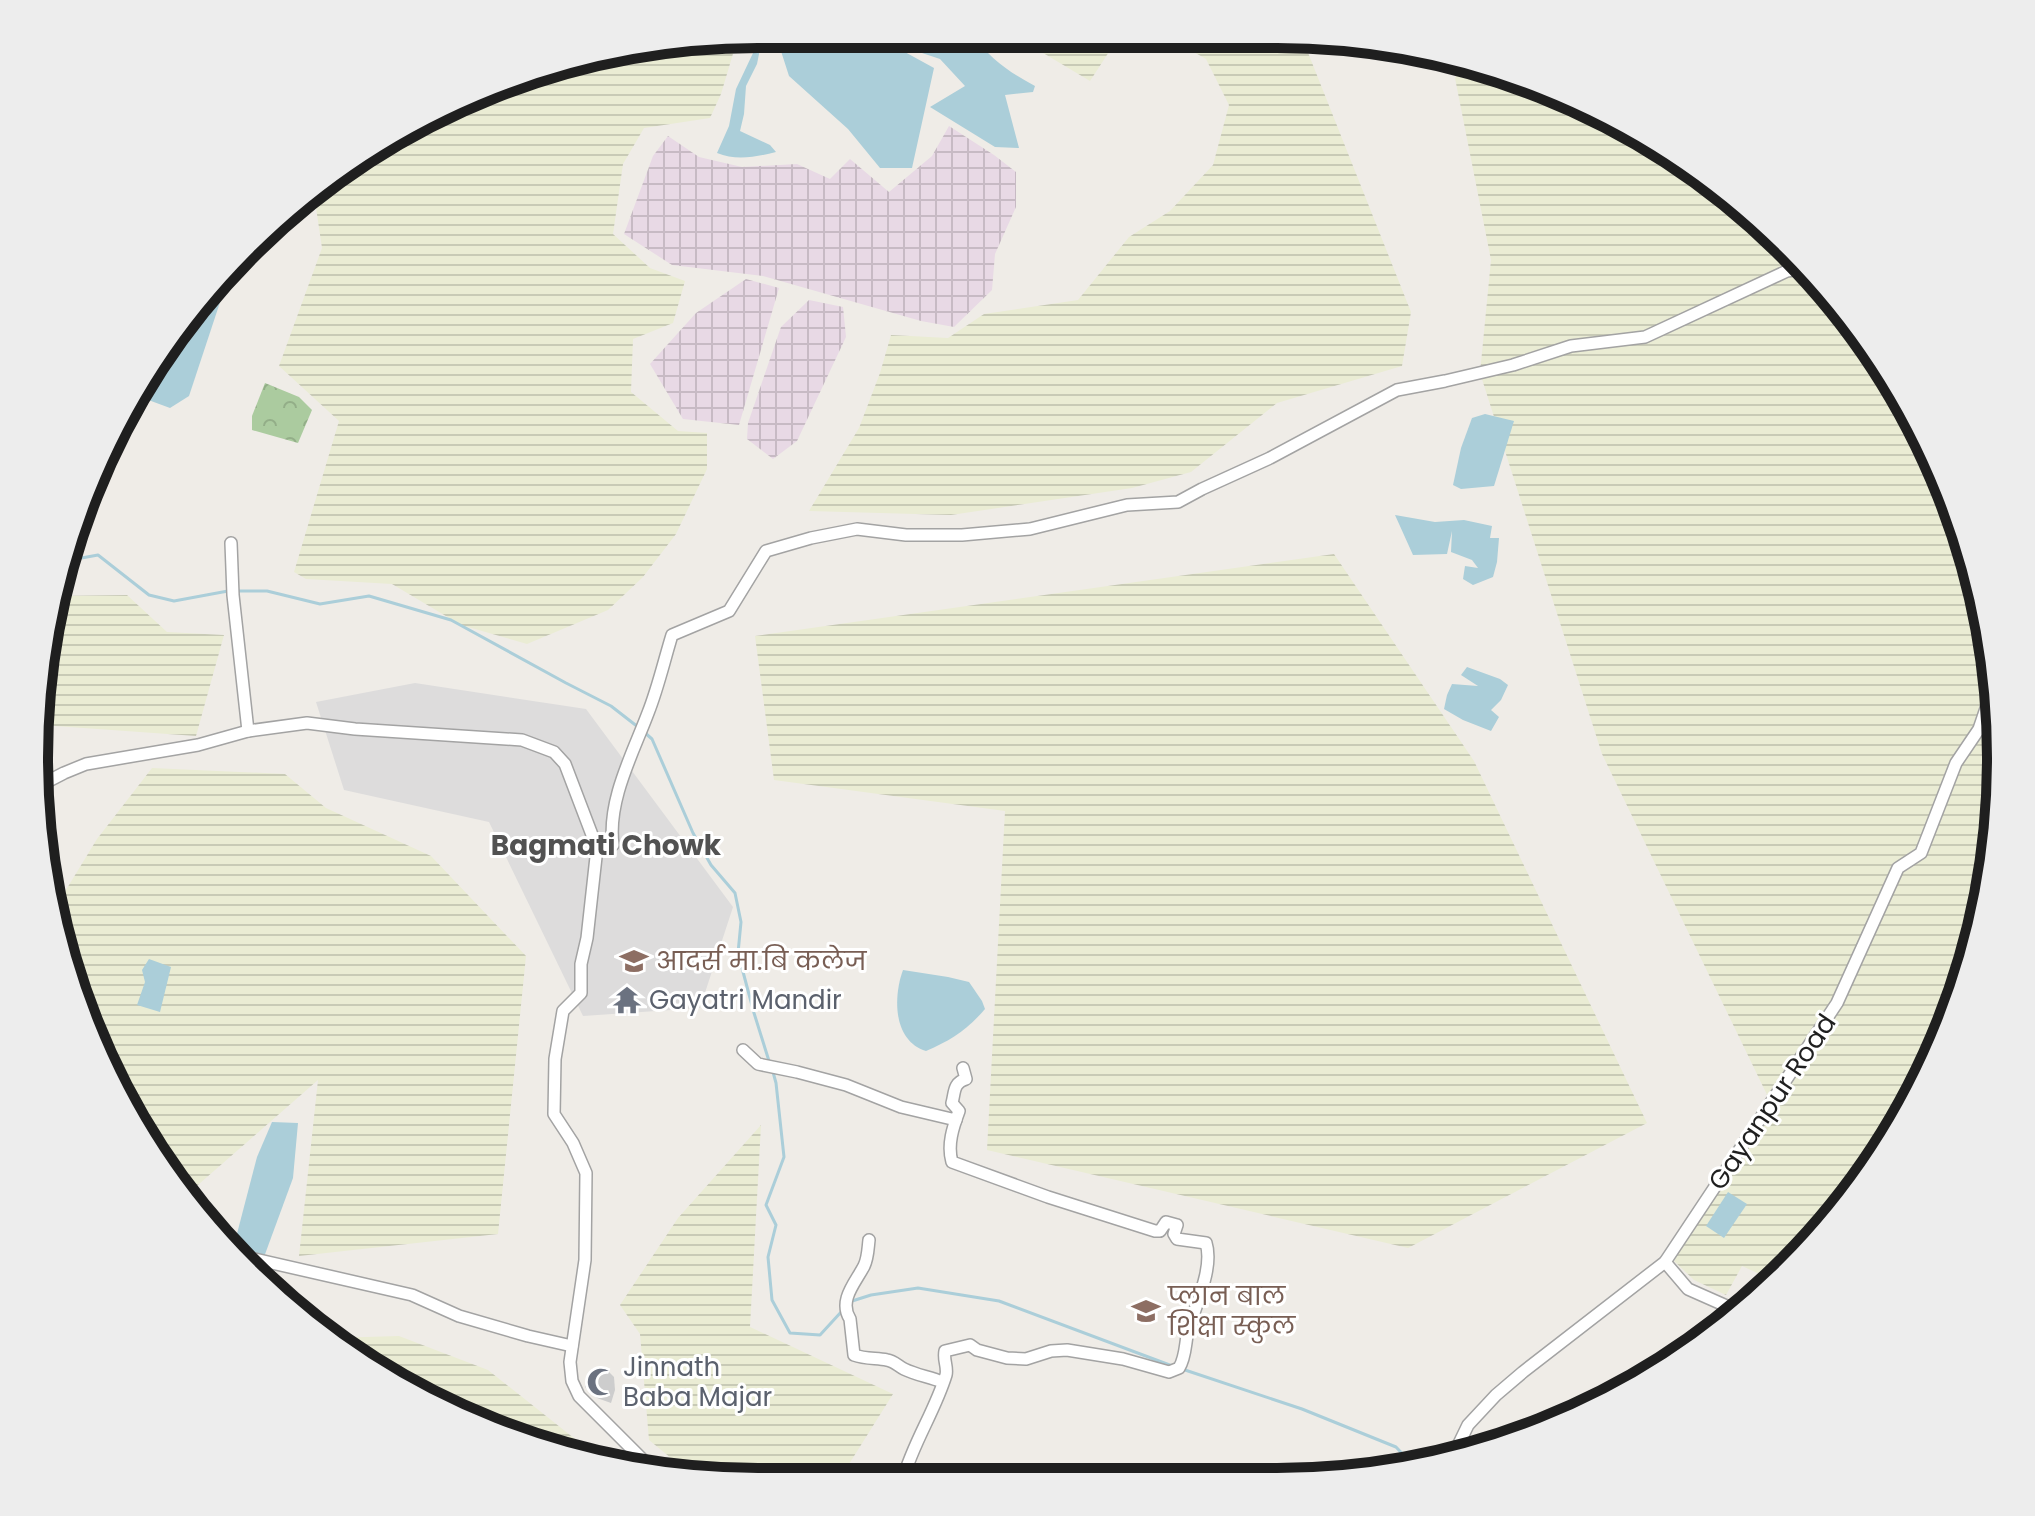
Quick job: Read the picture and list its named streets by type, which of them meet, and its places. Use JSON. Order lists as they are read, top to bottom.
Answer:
{
  "streets": {
    "street": ["Gayanpur Road"]
  },
  "districts": ["Bagmati Chowk"],
  "places": {
    "school or university": ["आदर्स मा.बि कलेज", "प्लान बाल शिक्षा स्कुल"],
    "temple": ["Gayatri Mandir"],
    "mosque": ["Jinnath Baba Majar"]
  }
}
